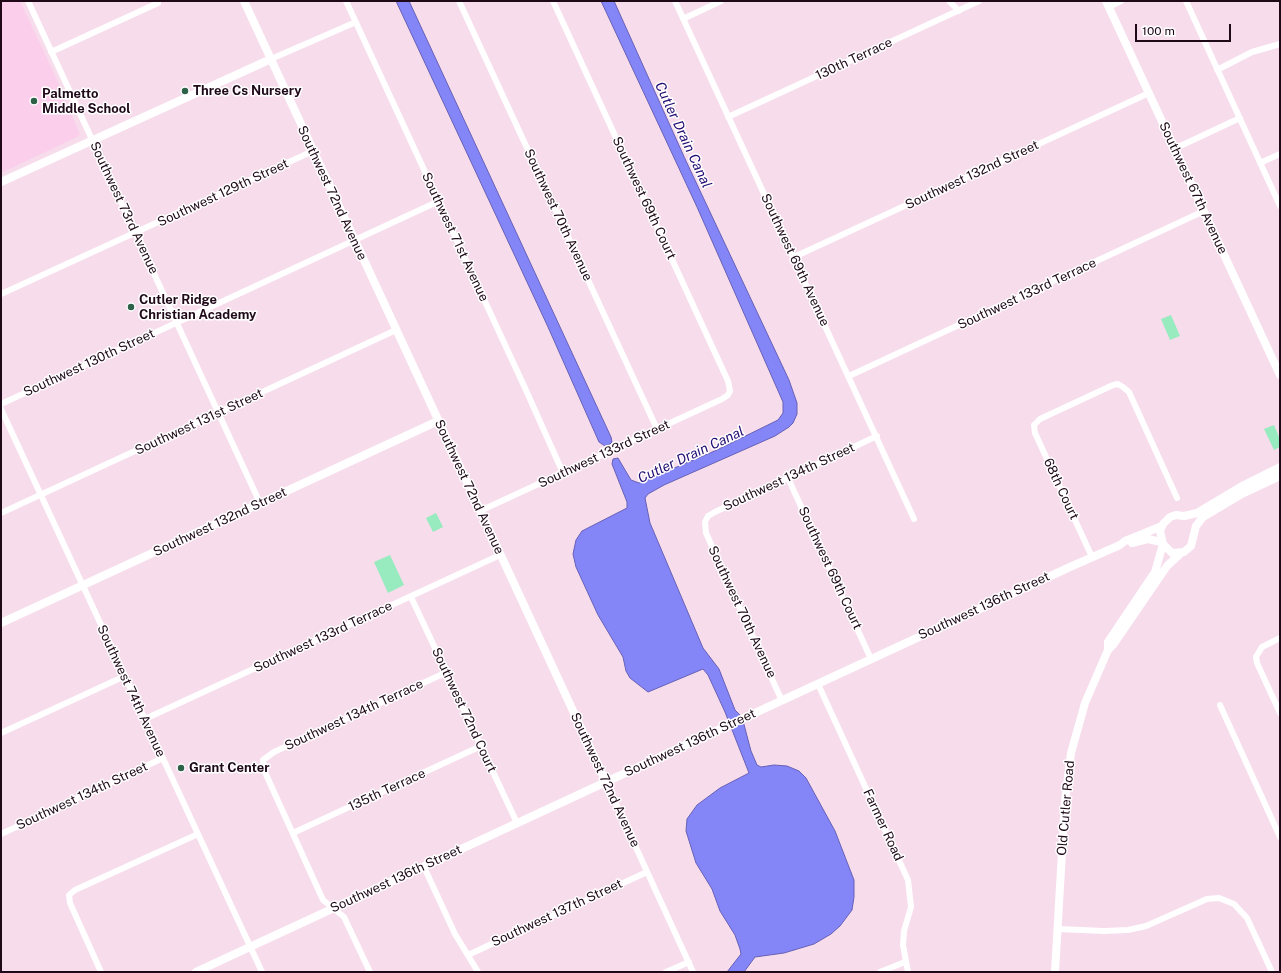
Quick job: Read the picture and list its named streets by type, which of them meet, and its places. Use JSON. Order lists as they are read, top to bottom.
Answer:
{
  "streets": {
    "street": [
      "130th Terrace",
      "Southwest 132nd Street",
      "Southwest 67th Avenue",
      "Southwest 129th Street",
      "Southwest 72nd Avenue",
      "Southwest 69th Court",
      "Southwest 73rd Avenue",
      "Southwest 70th Avenue",
      "Southwest 71st Avenue",
      "Southwest 69th Avenue",
      "Southwest 133rd Terrace",
      "Southwest 130th Street",
      "Southwest 131st Street",
      "Southwest 133rd Street",
      "Southwest 134th Street",
      "68th Court",
      "Southwest 136th Street",
      "Southwest 74th Avenue",
      "Southwest 72nd Court",
      "Southwest 134th Terrace",
      "135th Terrace",
      "Old Cutler Road",
      "Farmer Road",
      "Southwest 137th Street"
    ]
  },
  "crossings": [
    ["130th Terrace", "Southwest 69th Avenue"],
    ["Southwest 132nd Street", "Southwest 67th Avenue"],
    ["Southwest 132nd Street", "Southwest 72nd Avenue"],
    ["Southwest 132nd Street", "Southwest 73rd Avenue"],
    ["Southwest 132nd Street", "Southwest 69th Avenue"],
    ["Southwest 132nd Street", "Southwest 74th Avenue"],
    ["Southwest 67th Avenue", "Southwest 133rd Terrace"],
    ["Southwest 129th Street", "Southwest 72nd Avenue"],
    ["Southwest 129th Street", "Southwest 73rd Avenue"],
    ["Southwest 72nd Avenue", "Southwest 133rd Terrace"],
    ["Southwest 72nd Avenue", "Southwest 130th Street"],
    ["Southwest 72nd Avenue", "Southwest 131st Street"],
    ["Southwest 72nd Avenue", "Southwest 133rd Street"],
    ["Southwest 72nd Avenue", "Southwest 136th Street"],
    ["Southwest 72nd Avenue", "Southwest 137th Street"],
    ["Southwest 69th Court", "Southwest 133rd Street"],
    ["Southwest 69th Court", "Southwest 134th Street"],
    ["Southwest 69th Court", "Southwest 136th Street"],
    ["Southwest 73rd Avenue", "Southwest 130th Street"],
    ["Southwest 73rd Avenue", "Southwest 131st Street"],
    ["Southwest 70th Avenue", "Southwest 133rd Street"],
    ["Southwest 70th Avenue", "Southwest 134th Street"],
    ["Southwest 70th Avenue", "Southwest 136th Street"],
    ["Southwest 71st Avenue", "Southwest 130th Street"],
    ["Southwest 71st Avenue", "Southwest 133rd Street"],
    ["Southwest 69th Avenue", "Southwest 133rd Terrace"],
    ["Southwest 69th Avenue", "Southwest 134th Street"],
    ["Southwest 133rd Terrace", "Southwest 74th Avenue"],
    ["Southwest 133rd Terrace", "Southwest 72nd Court"],
    ["Southwest 131st Street", "Southwest 74th Avenue"],
    ["Southwest 134th Street", "Southwest 74th Avenue"],
    ["68th Court", "Southwest 136th Street"],
    ["Southwest 136th Street", "Southwest 74th Avenue"],
    ["Southwest 136th Street", "Southwest 72nd Court"],
    ["Southwest 136th Street", "Farmer Road"],
    ["Southwest 72nd Court", "Southwest 134th Terrace"],
    ["Southwest 72nd Court", "135th Terrace"],
    ["Southwest 134th Terrace", "135th Terrace"]
  ],
  "water": ["Cutler Drain Canal"],
  "places": [
    "Three Cs Nursery",
    "Palmetto Middle School",
    "Cutler Ridge Christian Academy",
    "Grant Center"
  ],
  "scale_bar": "100 m"
}
